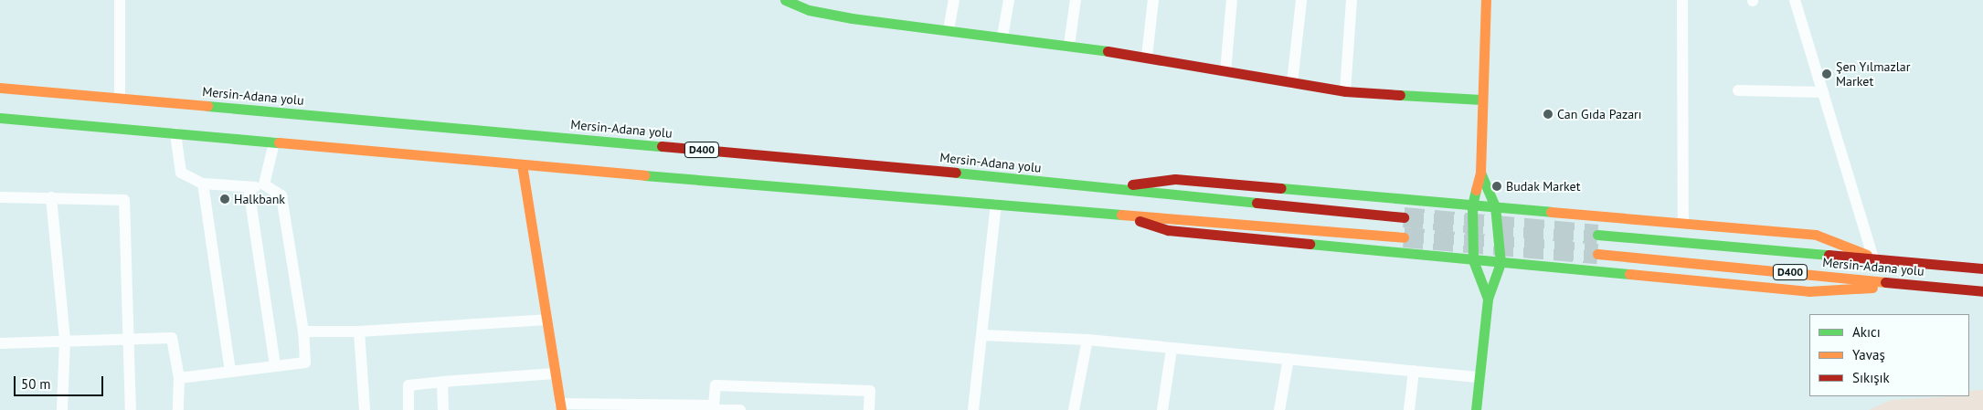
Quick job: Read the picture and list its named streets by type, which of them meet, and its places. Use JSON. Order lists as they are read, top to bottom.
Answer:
{
  "streets": {
    "main road": ["Mersin-Adana yolu", "D400"]
  },
  "places": [
    "Şen Yılmazlar Market",
    "Can Gıda Pazarı",
    "Budak Market",
    "Halkbank"
  ],
  "legend": ["Akıcı", "Yavaş", "Sıkışık"],
  "scale_bar": "50 m"
}
